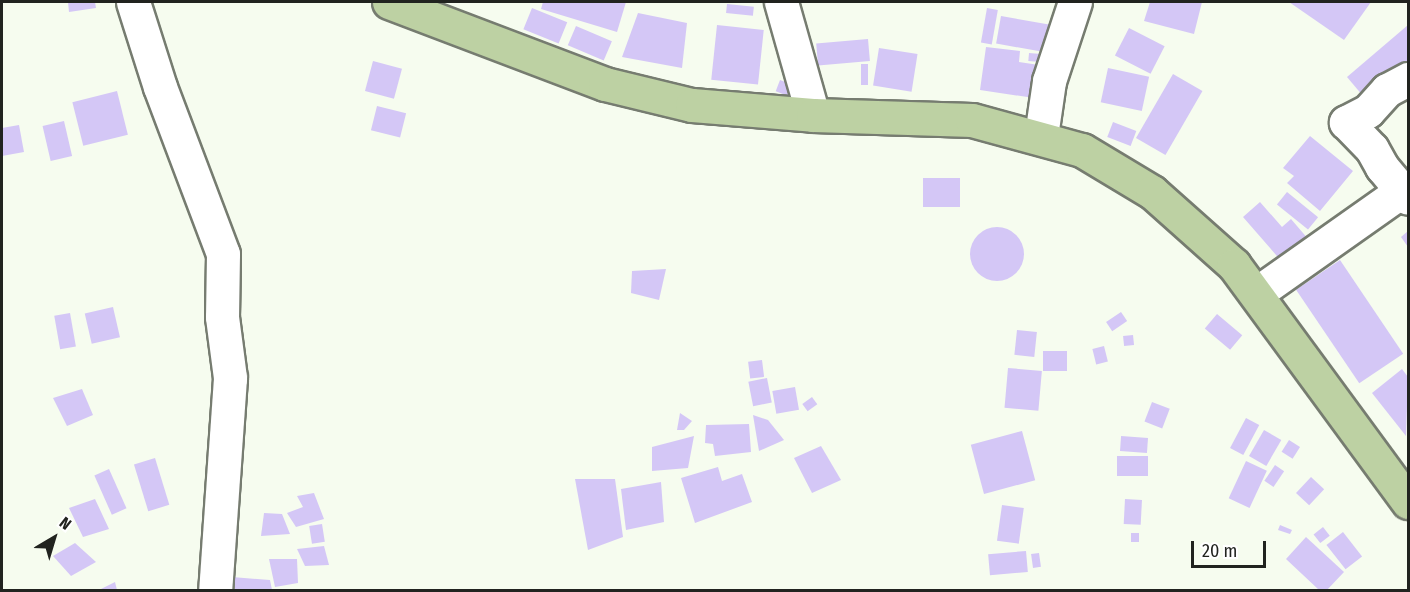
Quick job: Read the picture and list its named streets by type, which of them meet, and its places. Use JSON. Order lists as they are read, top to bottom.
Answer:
{
  "scale_bar": "20 m",
  "north": "top right"
}
